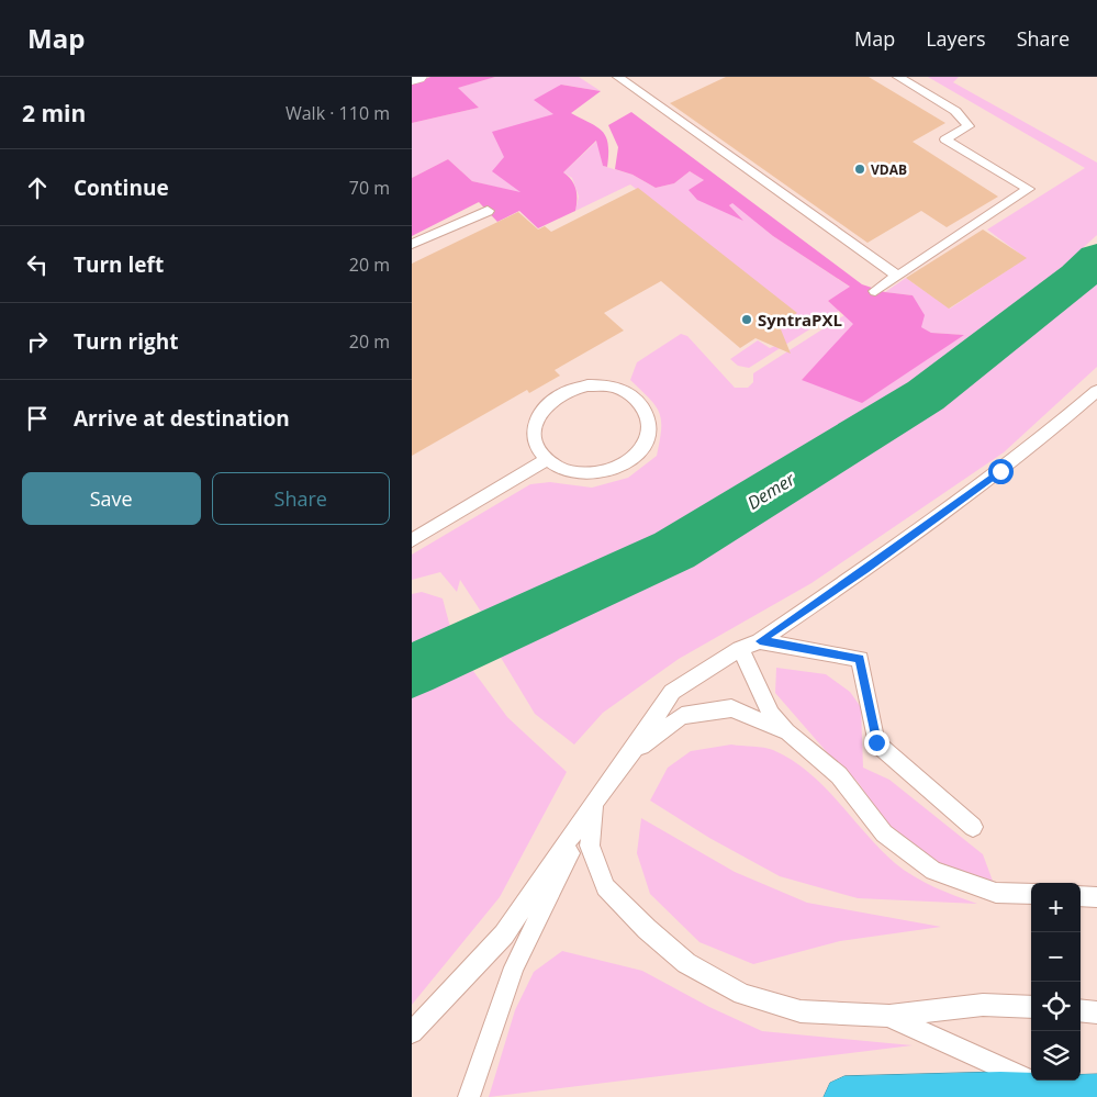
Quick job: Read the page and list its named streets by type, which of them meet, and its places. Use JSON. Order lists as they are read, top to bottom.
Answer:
{
  "water": ["Demer"],
  "places": ["VDAB", "SyntraPXL"],
  "page": {
    "header": "Map",
    "nav": ["Map", "Layers", "Share"],
    "heading": ["2 min", "Walk · 110 m"],
    "list": [
      ["Continue", "70 m"],
      ["Turn left", "20 m"],
      ["Turn right", "20 m"],
      "Arrive at destination"
    ],
    "buttons": ["Save", "Share"],
    "map_buttons": ["+", "−"]
  }
}
